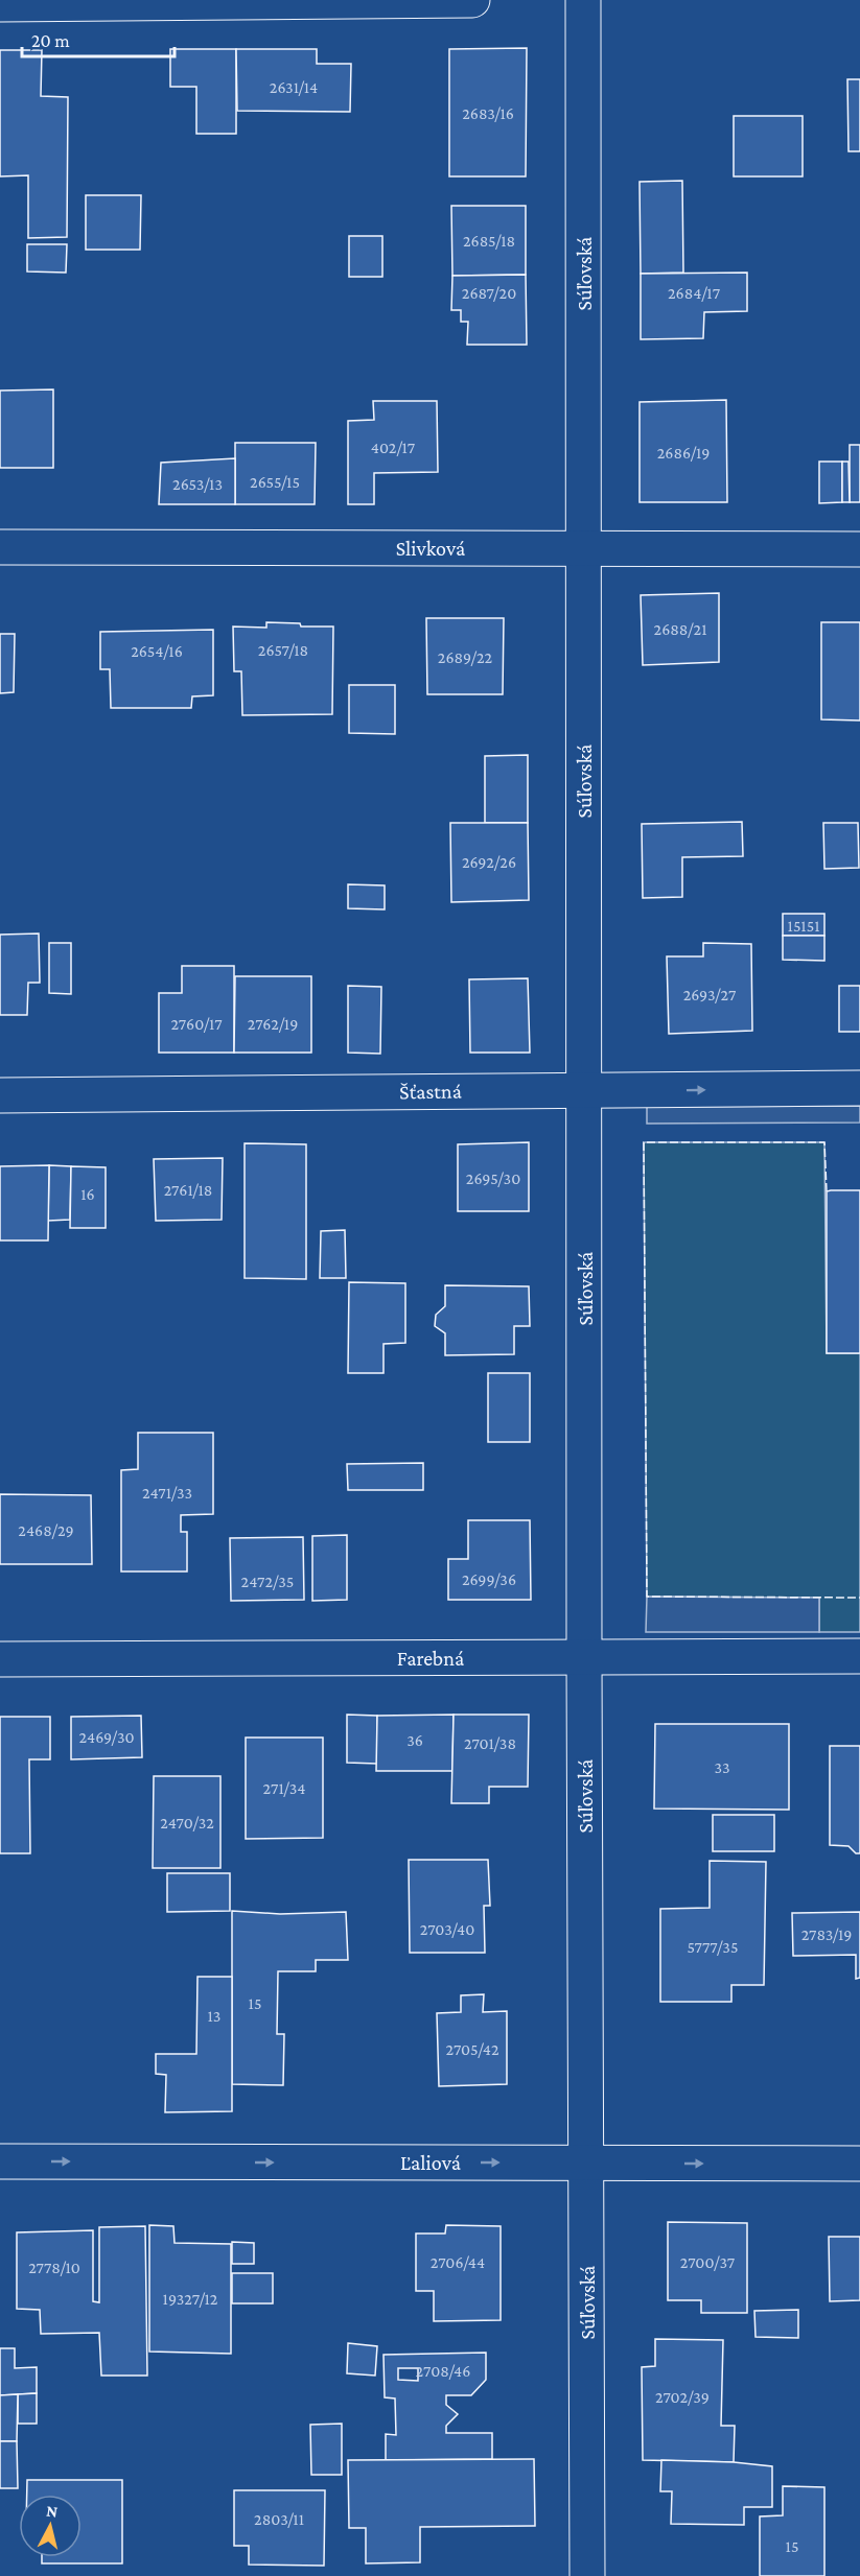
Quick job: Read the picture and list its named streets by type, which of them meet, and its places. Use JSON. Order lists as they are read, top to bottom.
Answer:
{
  "streets": {
    "street": [
      "Súľovská",
      "Slivková",
      "Šťastná",
      "Farebná",
      "Ľaliová"
    ]
  },
  "crossings": [
    ["Súľovská", "Slivková"],
    ["Súľovská", "Šťastná"],
    ["Súľovská", "Farebná"],
    ["Súľovská", "Ľaliová"]
  ],
  "one_way": ["Ľaliová"],
  "house_numbers": [
    "2631/14",
    "2683/16",
    "2685/18",
    "2687/20",
    "2684/17",
    "402/17",
    "2686/19",
    "2655/15",
    "2653/13",
    "2688/21",
    "2657/18",
    "2654/16",
    "2689/22",
    "2692/26",
    "15151",
    "2693/27",
    "2760/17",
    "2762/19",
    "2695/30",
    "2761/18",
    "16",
    "2471/33",
    "2468/29",
    "2699/36",
    "2472/35",
    "2469/30",
    "36",
    "2701/38",
    "33",
    "271/34",
    "2470/32",
    "2703/40",
    "2783/19",
    "5777/35",
    "15",
    "13",
    "2705/42",
    "2706/44",
    "2700/37",
    "2778/10",
    "19327/12",
    "2708/46",
    "2702/39",
    "2803/11",
    "15"
  ],
  "scale_bar": "20 m",
  "north": "top"
}
